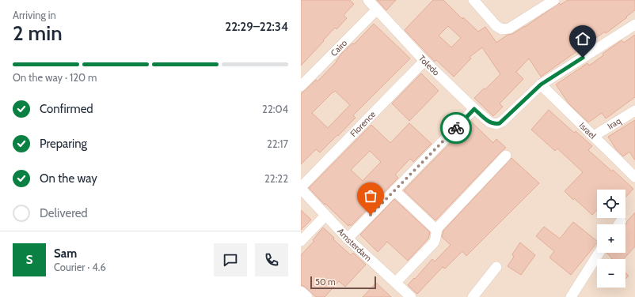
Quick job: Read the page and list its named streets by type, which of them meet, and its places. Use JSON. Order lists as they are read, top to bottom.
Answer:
{
  "streets": {
    "street": [
      "Cairo",
      "Toledo",
      "Iraq",
      "Florence",
      "Israel",
      "Amsterdam"
    ]
  },
  "crossings": [
    ["Cairo", "Toledo"],
    ["Toledo", "Florence"],
    ["Toledo", "Israel"],
    ["Iraq", "Israel"],
    ["Florence", "Amsterdam"]
  ],
  "scale_bar": "50 m",
  "page": {
    "heading": ["2 min", "Arriving in", "22:29–22:34"],
    "panel": ["Sam", "Courier · 4.6"],
    "bar": "On the way · 120 m",
    "list": [
      ["Confirmed", "22:04"],
      ["Preparing", "22:17"],
      ["On the way", "22:22"],
      "Delivered"
    ],
    "map_buttons": ["+", "−"],
    "round": "S",
    "scale": "50 m"
  }
}
